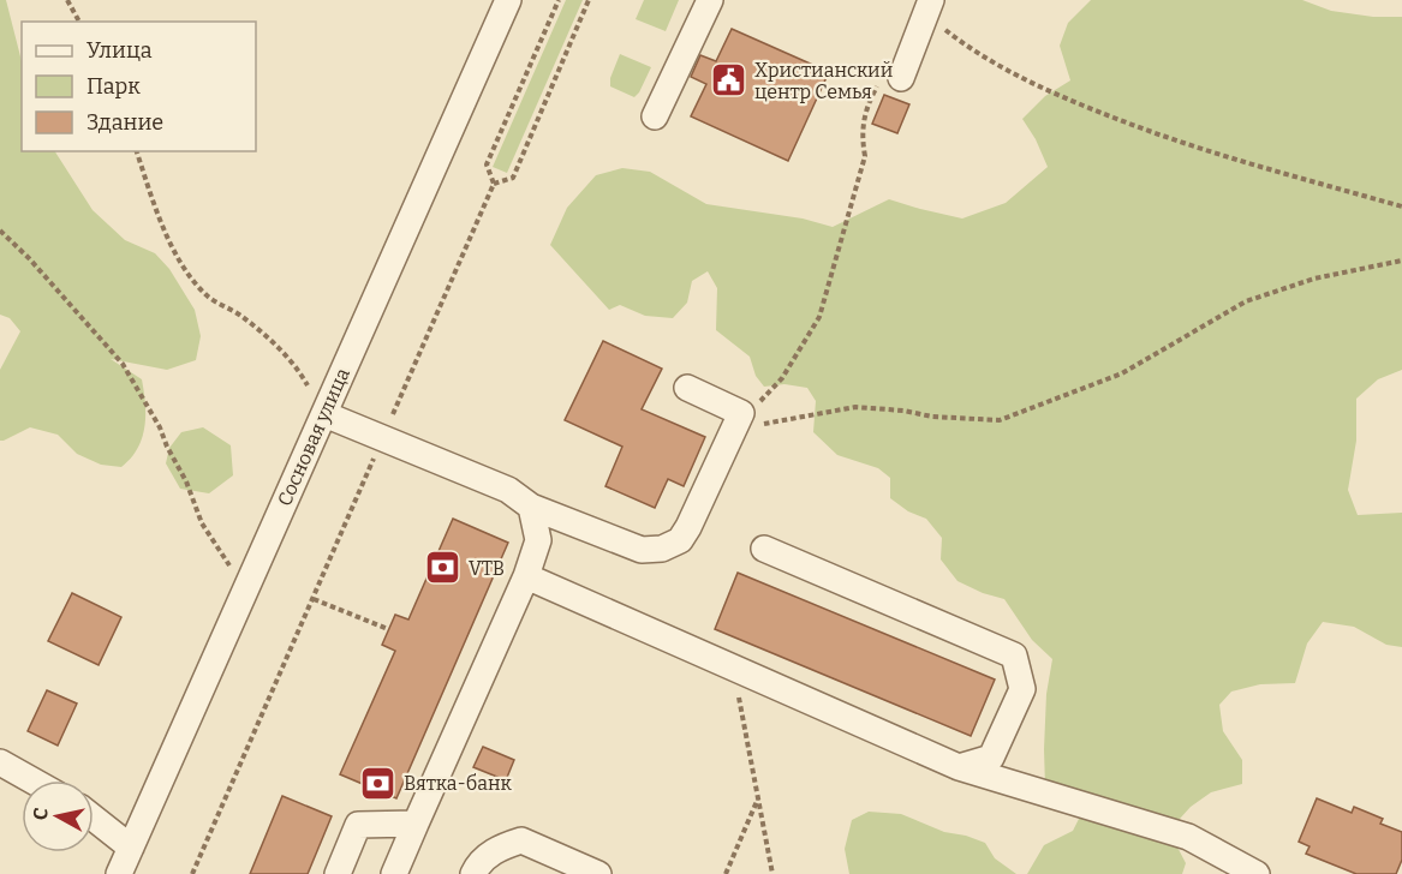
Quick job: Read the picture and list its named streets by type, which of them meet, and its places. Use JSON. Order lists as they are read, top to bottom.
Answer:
{
  "streets": {
    "street": ["Сосновая улица"]
  },
  "places": {
    "public building": ["Христианский центр Семья"],
    "bank": ["VTB", "Вятка-банк"]
  },
  "legend": ["Улица", "Парк", "Здание"],
  "north": "left"
}
